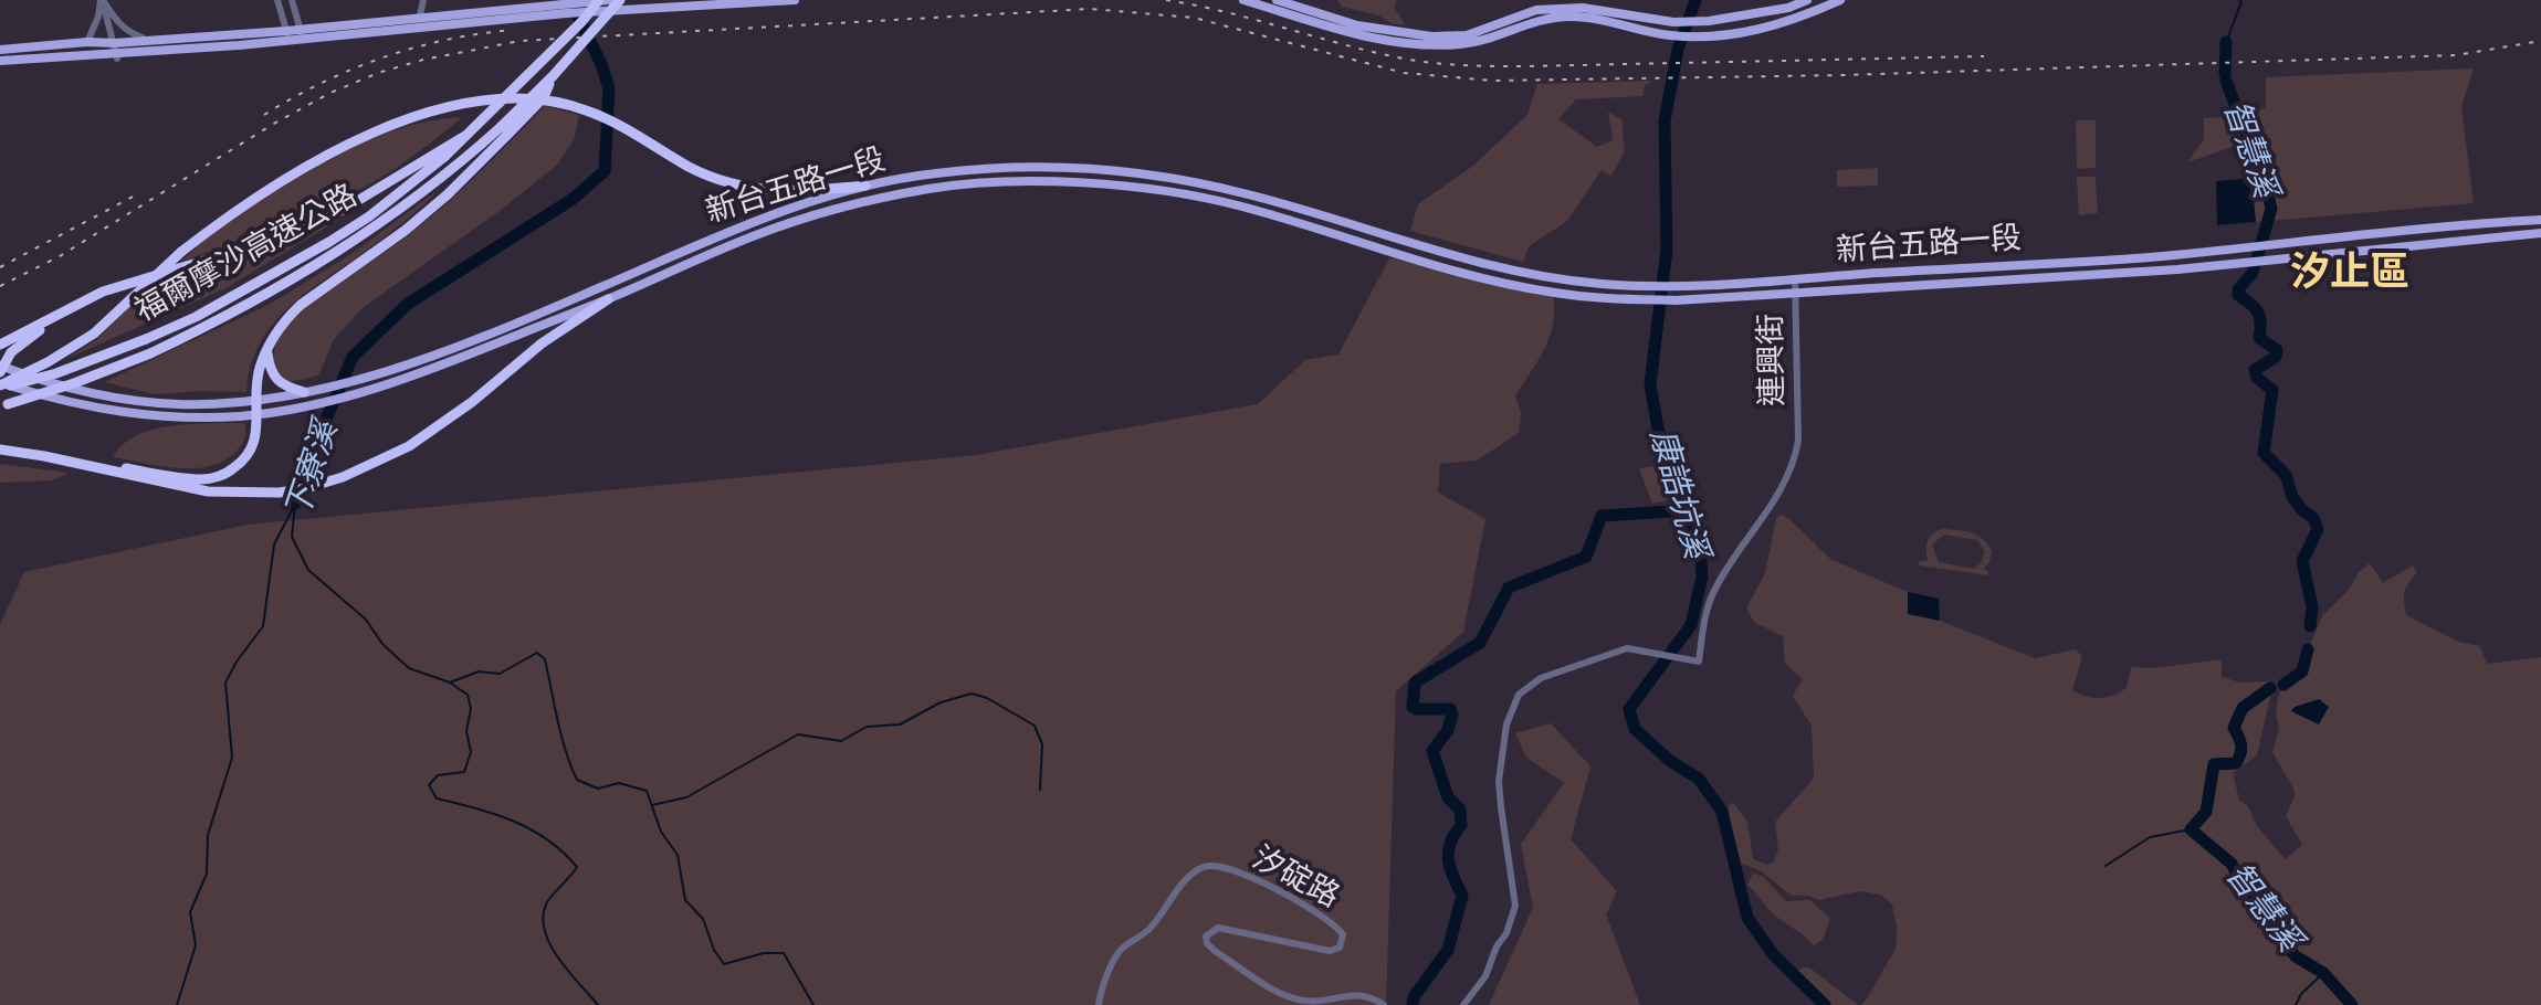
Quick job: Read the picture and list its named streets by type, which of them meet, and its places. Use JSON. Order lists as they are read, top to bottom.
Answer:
{
  "streets": {
    "highway": ["福爾摩沙高速公路"],
    "main road": ["新台五路一段"],
    "street": ["連興街", "汐碇路"]
  },
  "crossings": [
    ["新台五路一段", "福爾摩沙高速公路"],
    ["新台五路一段", "連興街"]
  ],
  "districts": ["汐止區"],
  "water": ["智慧溪", "下寮溪", "康誥坑溪"]
}
